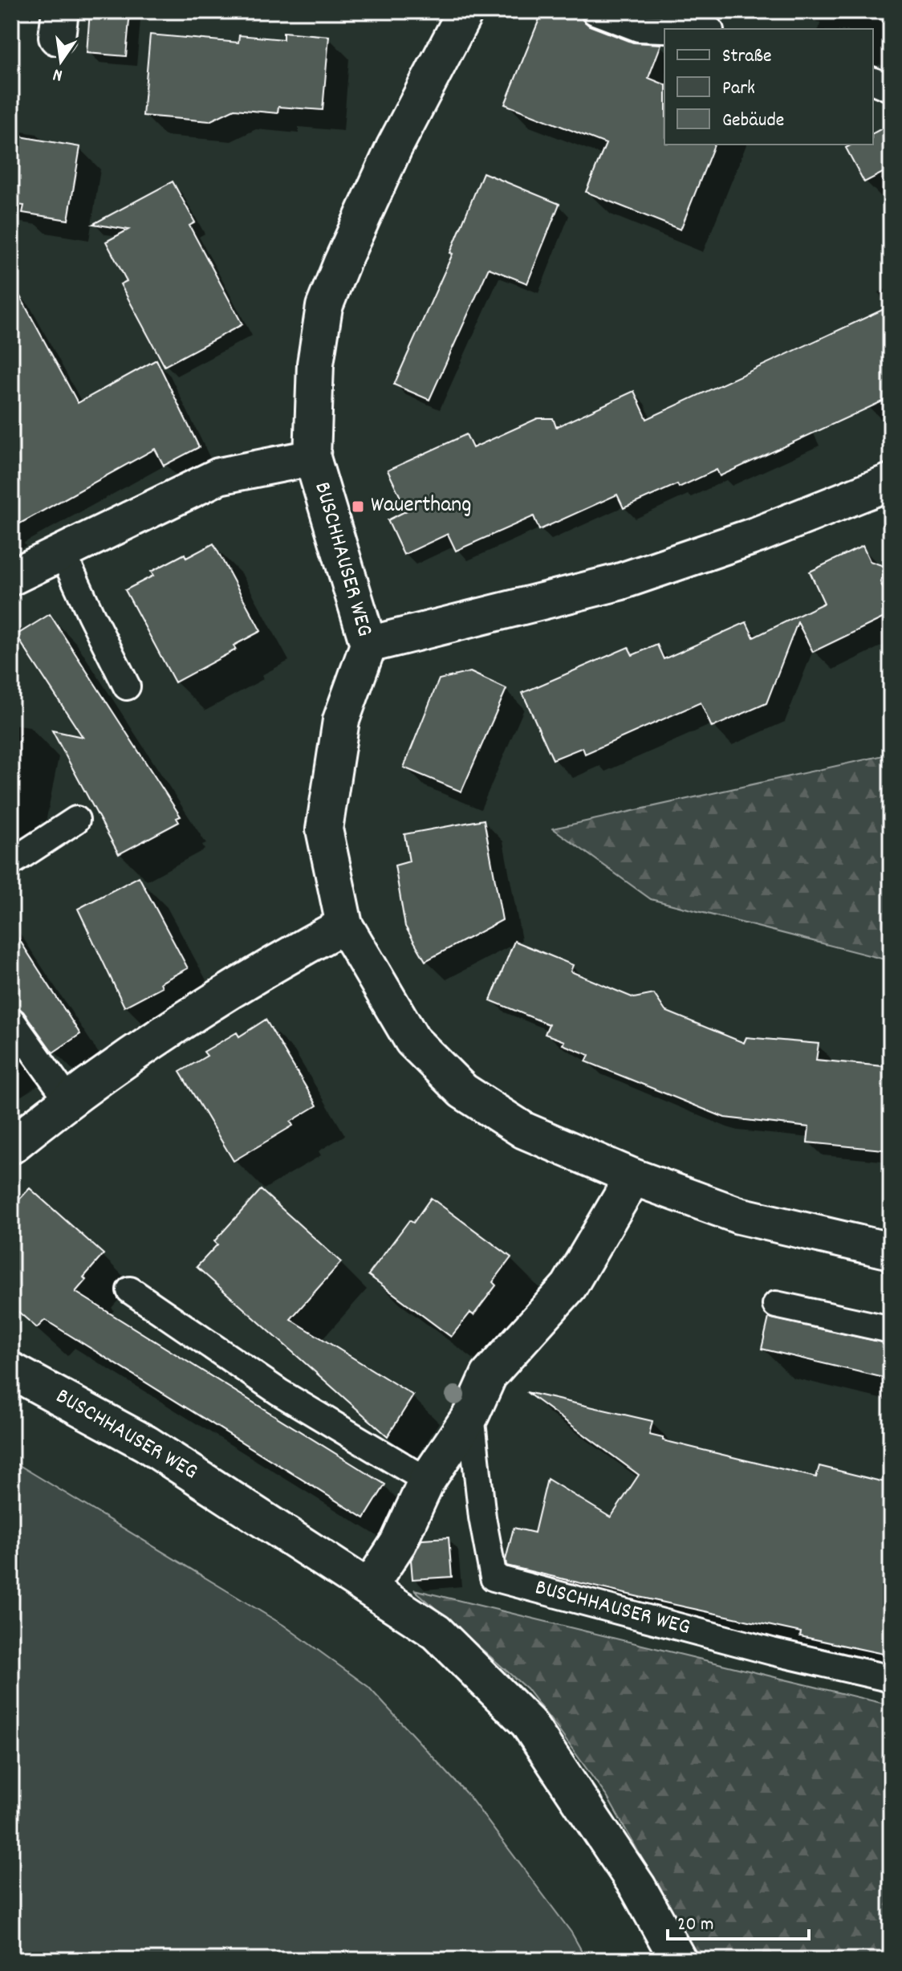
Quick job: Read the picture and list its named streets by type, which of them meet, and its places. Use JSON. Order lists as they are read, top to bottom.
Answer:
{
  "streets": {
    "street": ["BUSCHHAUSER WEG"]
  },
  "places": {
    "transit": ["Wauerthang"]
  },
  "legend": ["Straße", "Park", "Gebäude"],
  "scale_bar": "20 m",
  "north": "bottom"
}
